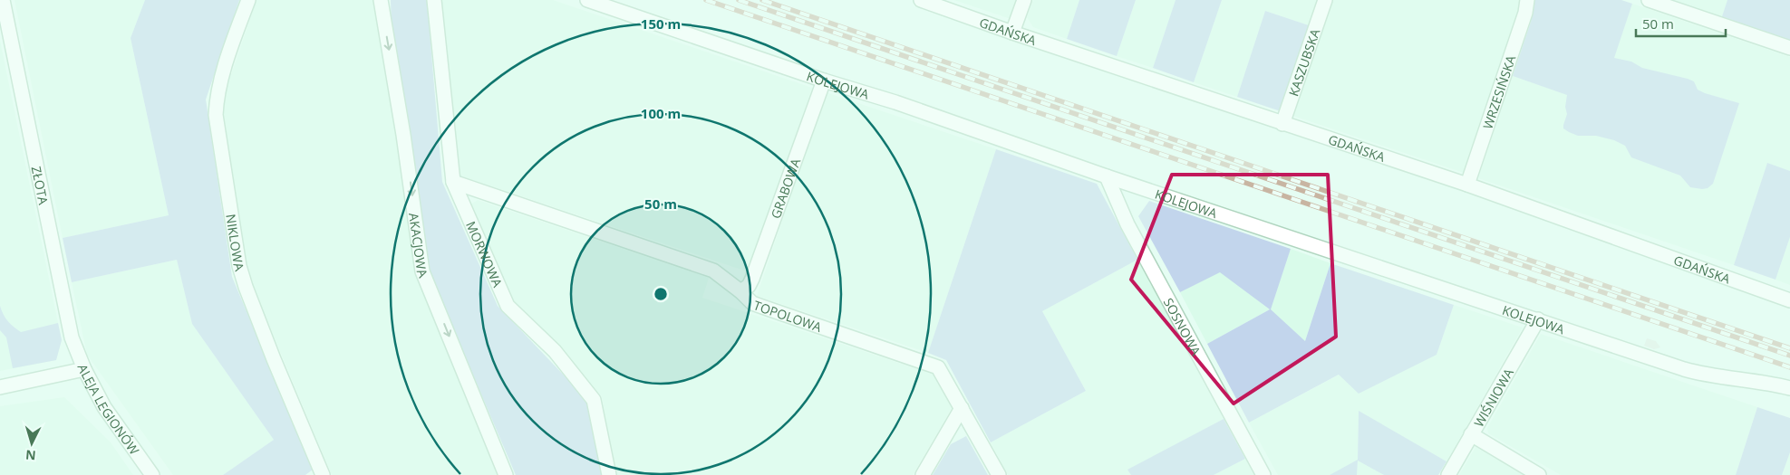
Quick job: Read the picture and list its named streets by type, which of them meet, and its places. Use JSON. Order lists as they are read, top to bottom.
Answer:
{
  "streets": {
    "street": [
      "GDAŃSKA",
      "KASZUBSKA",
      "KOLEJOWA",
      "WRZESIŃSKA",
      "ZŁOTA",
      "GRABOWA",
      "NIKLOWA",
      "AKACJOWA",
      "MORWOWA",
      "TOPOLOWA",
      "SOSNOWA",
      "WIŚNIOWA",
      "ALEJA LEGIONÓW"
    ]
  },
  "crossings": [
    ["GDAŃSKA", "KASZUBSKA"],
    ["GDAŃSKA", "WRZESIŃSKA"],
    ["KOLEJOWA", "GRABOWA"],
    ["KOLEJOWA", "SOSNOWA"],
    ["KOLEJOWA", "WIŚNIOWA"],
    ["ZŁOTA", "ALEJA LEGIONÓW"],
    ["GRABOWA", "TOPOLOWA"],
    ["MORWOWA", "TOPOLOWA"]
  ],
  "one_way": ["AKACJOWA"],
  "scale_bar": "50 m",
  "north": "bottom",
  "rings": ["150 m", "100 m", "50 m"]
}
